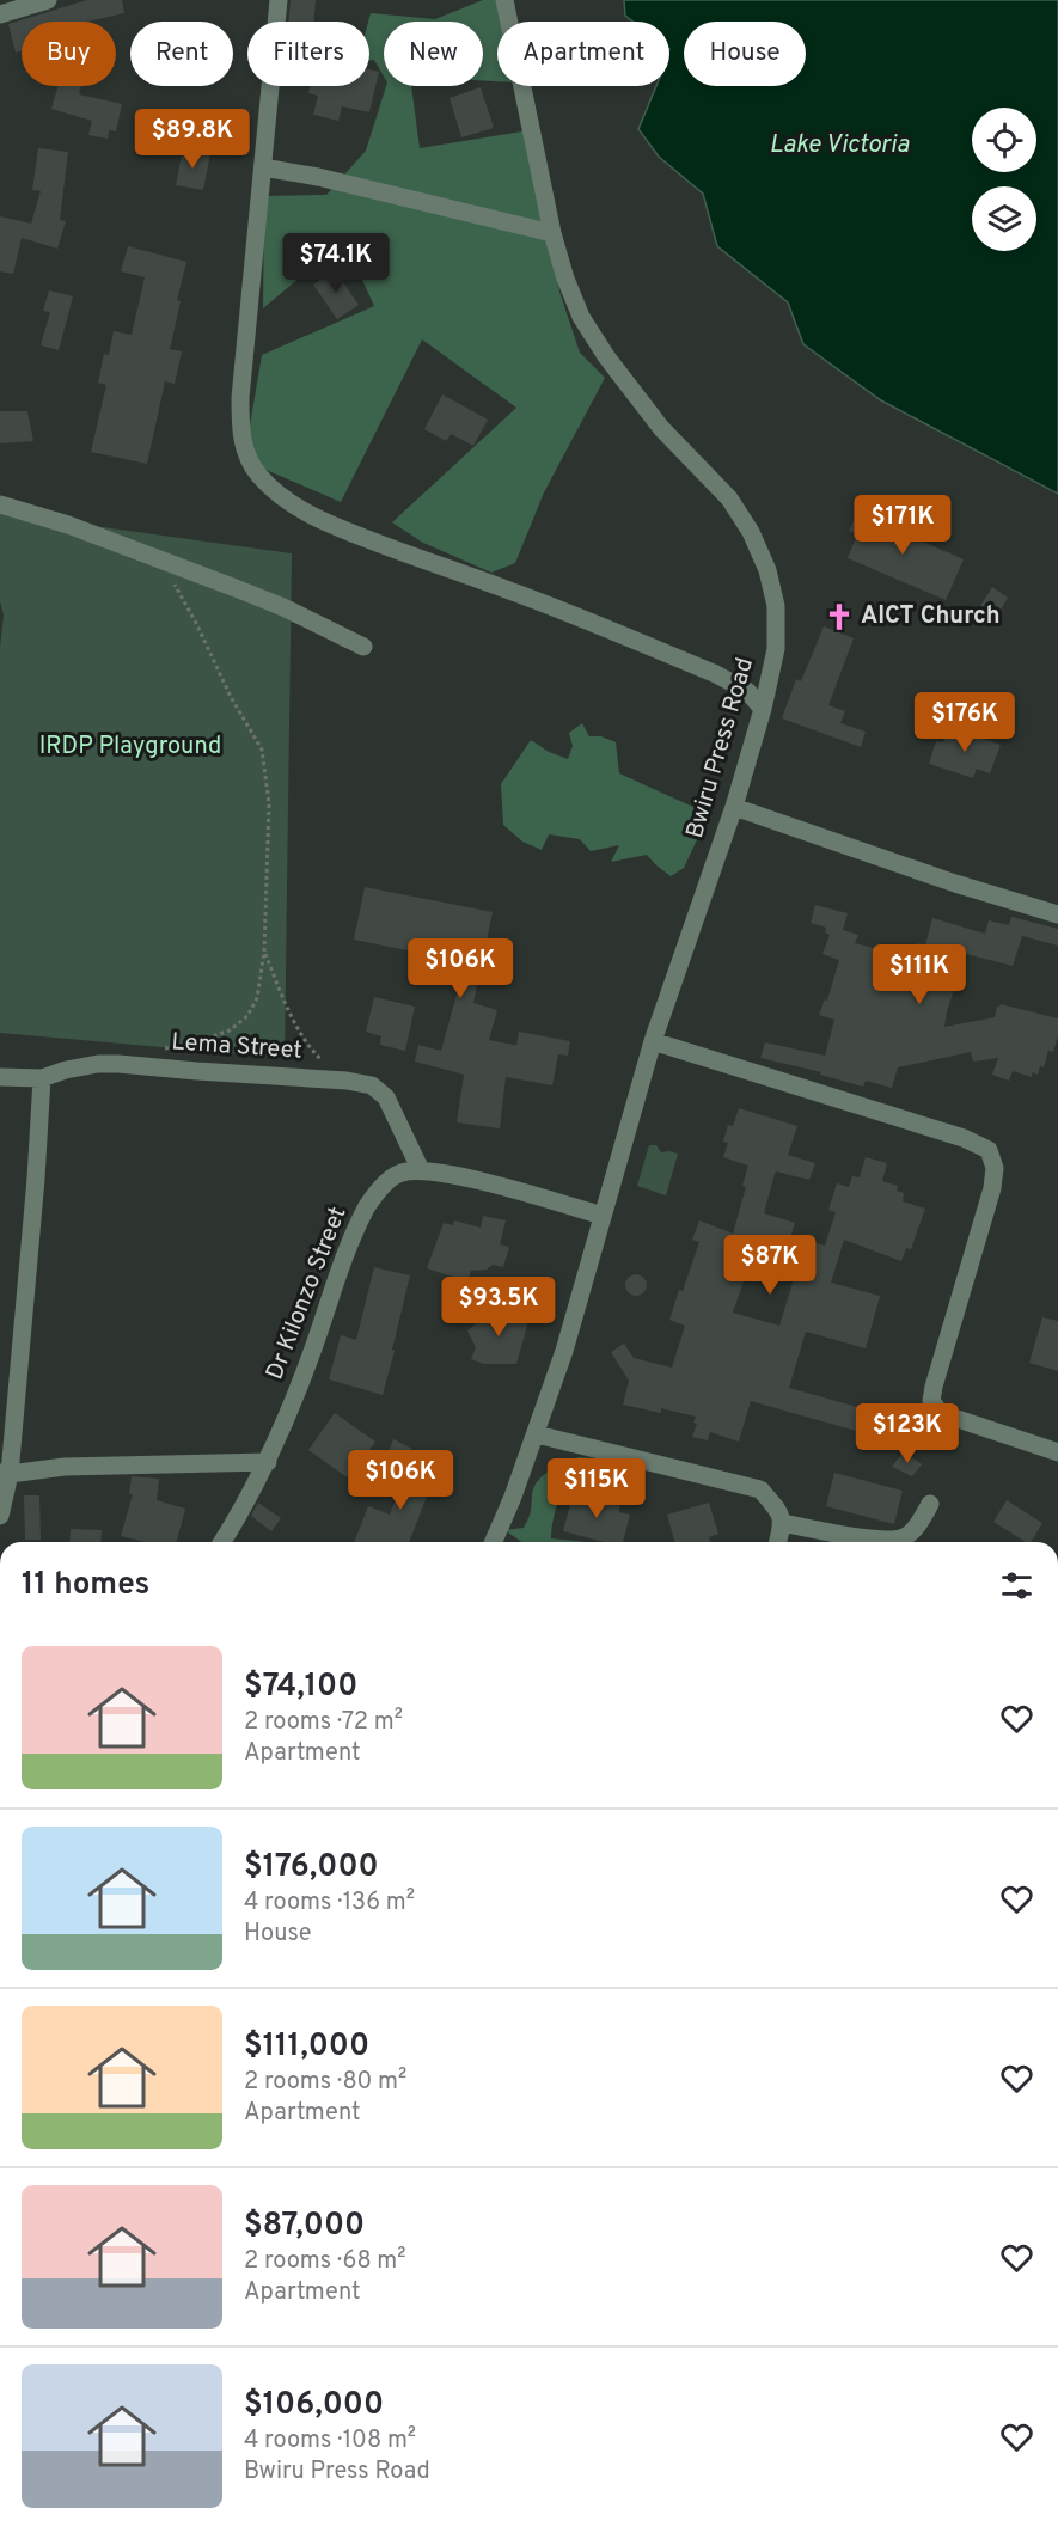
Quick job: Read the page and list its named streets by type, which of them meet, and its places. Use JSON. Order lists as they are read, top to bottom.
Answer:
{
  "streets": {
    "street": ["Bwiru Press Road", "Lema Street", "Dr Kilonzo Street"]
  },
  "crossings": [
    ["Bwiru Press Road", "Dr Kilonzo Street"],
    ["Lema Street", "Dr Kilonzo Street"]
  ],
  "water": ["Lake Victoria"],
  "parks": ["IRDP Playground"],
  "places": {
    "church": ["AICT Church"]
  },
  "page": {
    "chip": [
      "Buy",
      "Rent",
      "Filters",
      "New",
      "Apartment",
      "House"
    ],
    "price": [
      "$89.8K",
      "$74.1K",
      "$171K",
      "$176K",
      "$106K",
      "$111K",
      "$87K",
      "$93.5K",
      "$123K",
      "$106K",
      "$115K"
    ],
    "heading": "11 homes",
    "list": [
      {
        "name": "$74,100",
        "note": "2 rooms · 72 m² · Apartment"
      },
      {
        "name": "$176,000",
        "note": "4 rooms · 136 m² · House"
      },
      {
        "name": "$111,000",
        "note": "2 rooms · 80 m² · Apartment"
      },
      {
        "name": "$87,000",
        "note": "2 rooms · 68 m² · Apartment"
      },
      {
        "name": "$106,000",
        "note": "4 rooms · 108 m² · Bwiru Press Road"
      }
    ]
  }
}
